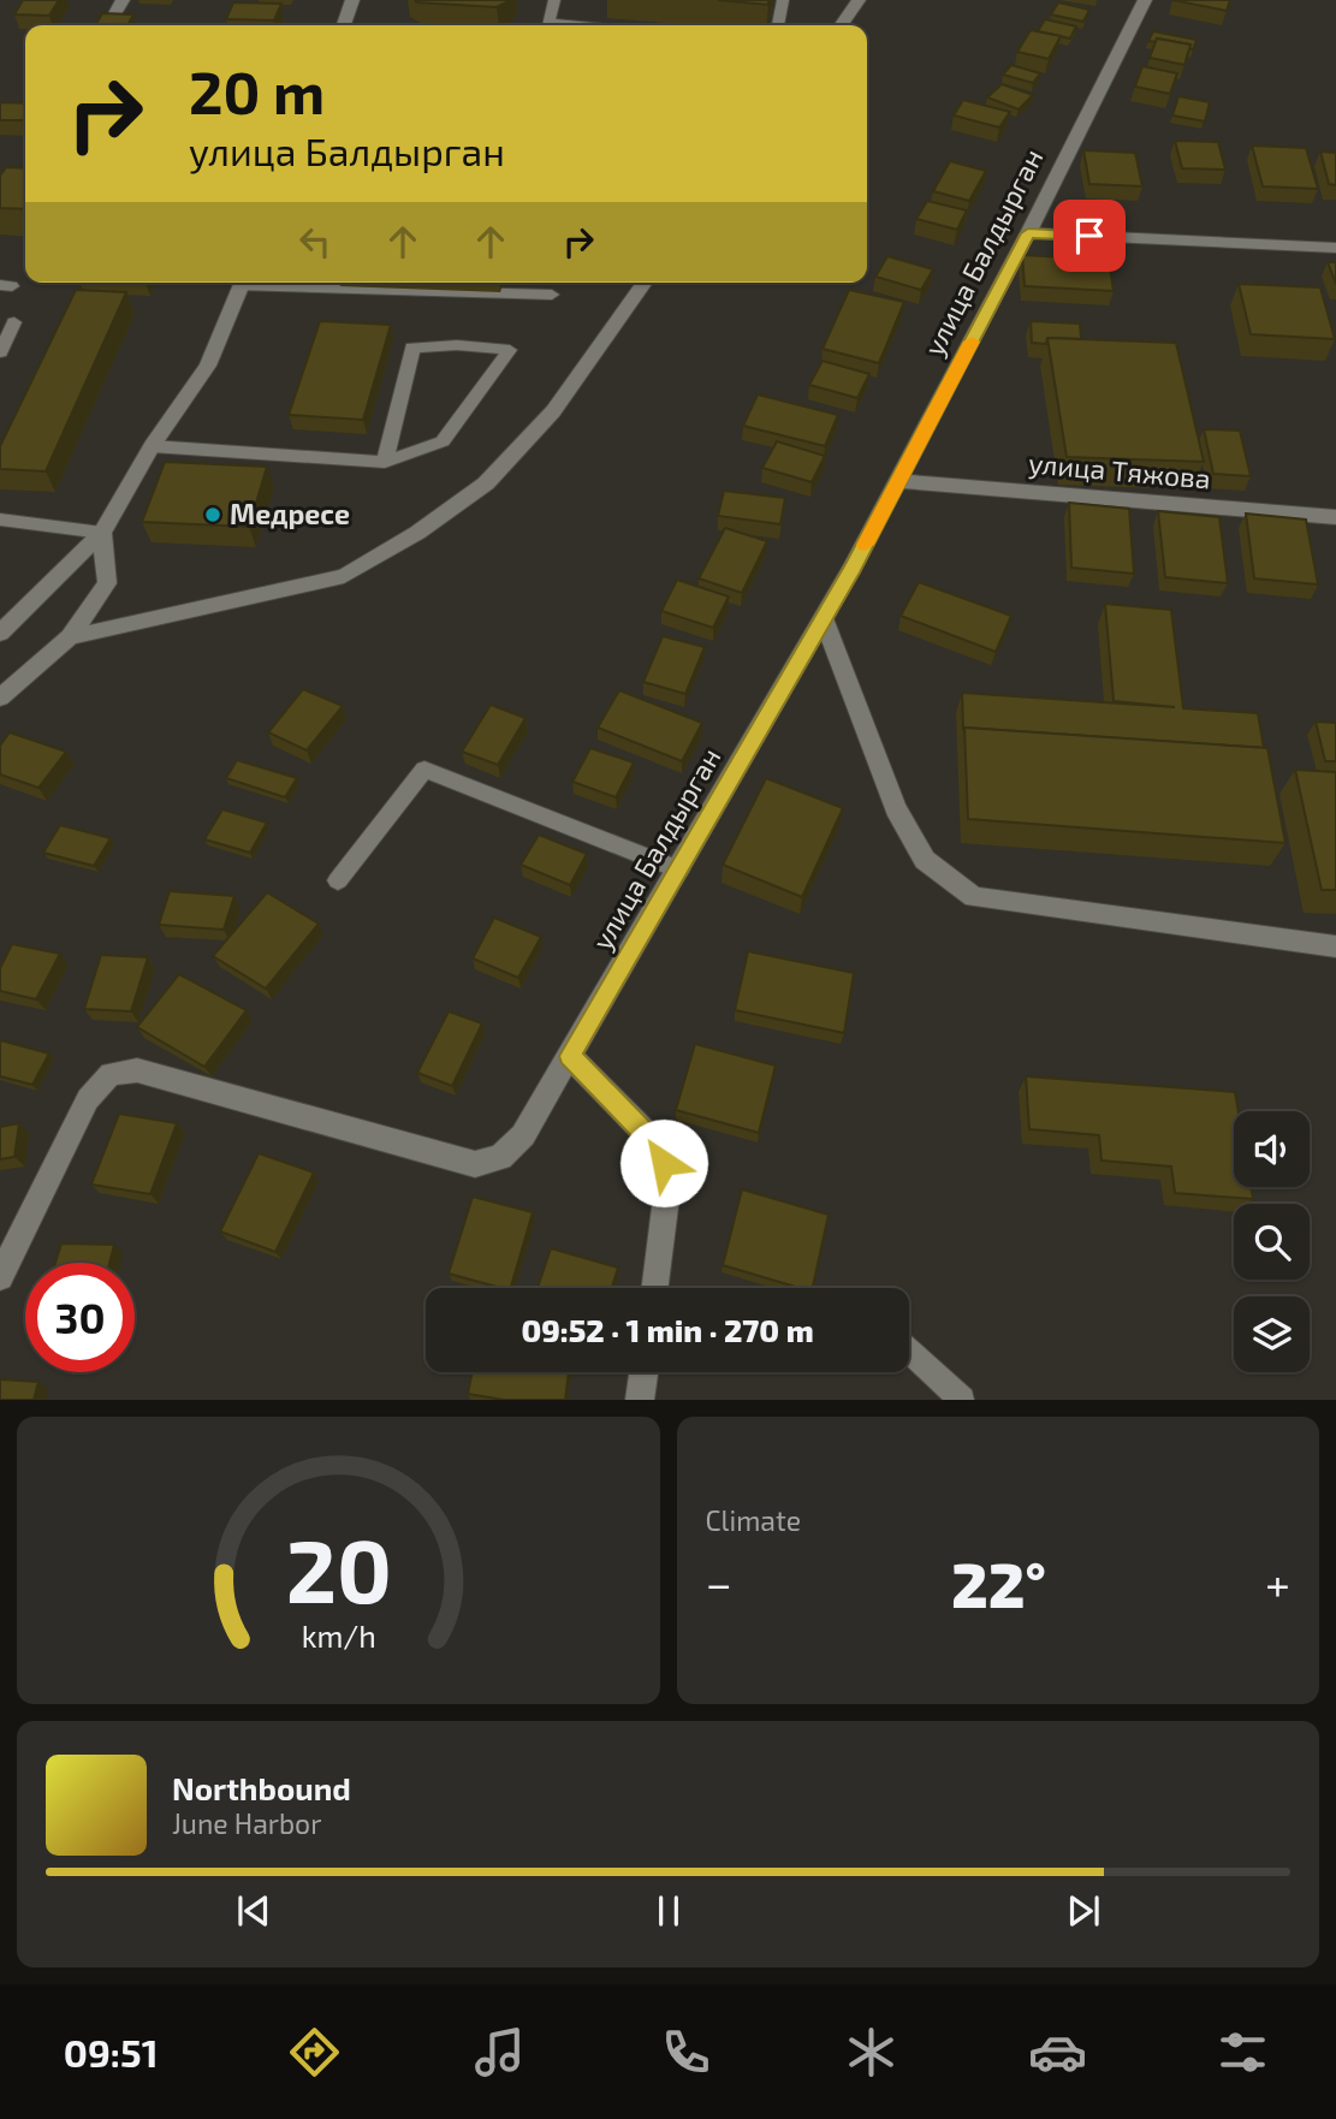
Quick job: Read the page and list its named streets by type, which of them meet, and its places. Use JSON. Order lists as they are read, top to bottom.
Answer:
{
  "streets": {
    "street": ["улица Балдырган", "улица Тяжова"]
  },
  "crossings": [
    ["улица Балдырган", "улица Тяжова"]
  ],
  "places": ["Медресе"],
  "page": {
    "turn": ["20 m", "улица Балдырган"],
    "limit": "30",
    "trip": "09:52 · 1 min · 270 m",
    "tile": "Climate",
    "heat": ["−", "22°", "+"],
    "song": ["Northbound", "June Harbor"],
    "tabs": "09:51",
    "gauge": ["20", "km/h"]
  }
}
